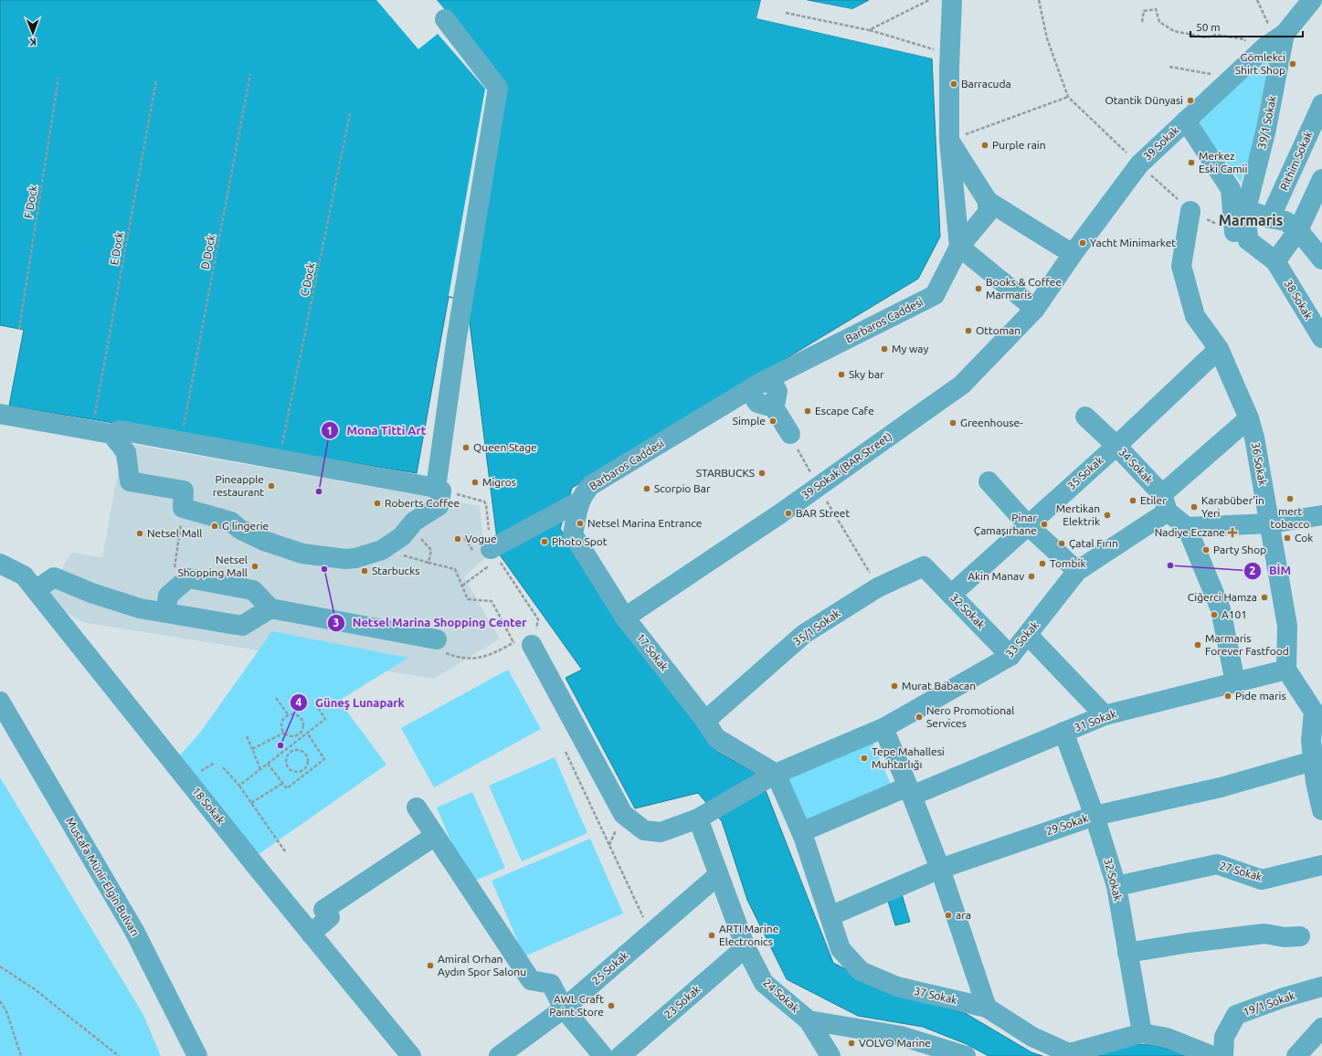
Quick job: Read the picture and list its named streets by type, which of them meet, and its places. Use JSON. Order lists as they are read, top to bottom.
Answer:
{
  "streets": {
    "street": [
      "39/1 Sokak",
      "39 Sokak",
      "Rithim Sokak",
      "38 Sokak",
      "Barbaros Caddesi",
      "36 Sokak",
      "39 Sokak (BAR Street)",
      "34 Sokak",
      "35 Sokak",
      "32 Sokak",
      "35/1 Sokak",
      "33 Sokak",
      "17 Sokak",
      "31 Sokak",
      "18 Sokak",
      "29 Sokak",
      "27 Sokak",
      "Mustafa Münir Elgin Bulvarı",
      "25 Sokak",
      "24 Sokak",
      "37 Sokak",
      "23 Sokak",
      "19/1 Sokak"
    ],
    "path": [
      "F Dock",
      "E Dock",
      "D Dock",
      "C Dock"
    ]
  },
  "crossings": [
    ["39/1 Sokak", "39 Sokak"],
    ["39/1 Sokak", "38 Sokak"],
    ["39 Sokak", "39 Sokak (BAR Street)"],
    ["Barbaros Caddesi", "17 Sokak"],
    ["36 Sokak", "35 Sokak"],
    ["36 Sokak", "33 Sokak"],
    ["36 Sokak", "31 Sokak"],
    ["39 Sokak (BAR Street)", "17 Sokak"],
    ["34 Sokak", "35 Sokak"],
    ["34 Sokak", "33 Sokak"],
    ["34 Sokak", "31 Sokak"],
    ["35 Sokak", "32 Sokak"],
    ["32 Sokak", "35/1 Sokak"],
    ["32 Sokak", "33 Sokak"],
    ["32 Sokak", "31 Sokak"],
    ["32 Sokak", "29 Sokak"],
    ["32 Sokak", "27 Sokak"],
    ["32 Sokak", "37 Sokak"],
    ["35/1 Sokak", "17 Sokak"],
    ["33 Sokak", "17 Sokak"],
    ["33 Sokak", "24 Sokak"],
    ["33 Sokak", "37 Sokak"],
    ["17 Sokak", "37 Sokak"],
    ["31 Sokak", "37 Sokak"],
    ["29 Sokak", "37 Sokak"],
    ["25 Sokak", "24 Sokak"],
    ["24 Sokak", "23 Sokak"]
  ],
  "districts": ["Marmaris"],
  "places": {
    "other": [
      "Gömlekci Shirt Shop",
      "Barracuda",
      "Otantik Dünyasi",
      "Purple rain",
      "Merkez Eski Camii",
      "Yacht Minimarket",
      "Books & Coffee Marmaris",
      "Ottoman",
      "My way",
      "Sky bar",
      "Escape Cafe",
      "Simple",
      "Greenhouse-",
      "Queen Stage",
      "STARBUCKS",
      "Migros",
      "Pineapple restaurant",
      "Scorpio Bar",
      "Mona Titti Art",
      "mert tobacco",
      "Etiler",
      "Roberts Coffee",
      "Karabüber'in Yeri",
      "BAR Street",
      "Mertikan Elektrik",
      "Netsel Marina Entrance",
      "Pinar Çamaşırhane",
      "G lingerie",
      "Netsel Mall",
      "Cok",
      "Vogue",
      "Photo Spot",
      "Çatal Fırın",
      "Party Shop",
      "Tombik",
      "BİM",
      "Netsel Shopping Mall",
      "Netsel Marina Shopping Center",
      "Starbucks",
      "Akin Manav",
      "Ciğerci Hamza",
      "A101",
      "Marmaris Forever Fastfood",
      "Murat Babacan",
      "Pide maris",
      "Nero Promotional Services",
      "Güneş Lunapark",
      "Tepe Mahallesi Muhtarlığı",
      "ara",
      "ARTI Marine Electronics",
      "Amiral Orhan Aydın Spor Salonu",
      "AWL Craft Paint Store",
      "VOLVO Marine"
    ],
    "health": ["Nadiye Eczane"]
  },
  "scale_bar": "50 m",
  "north": "bottom"
}
